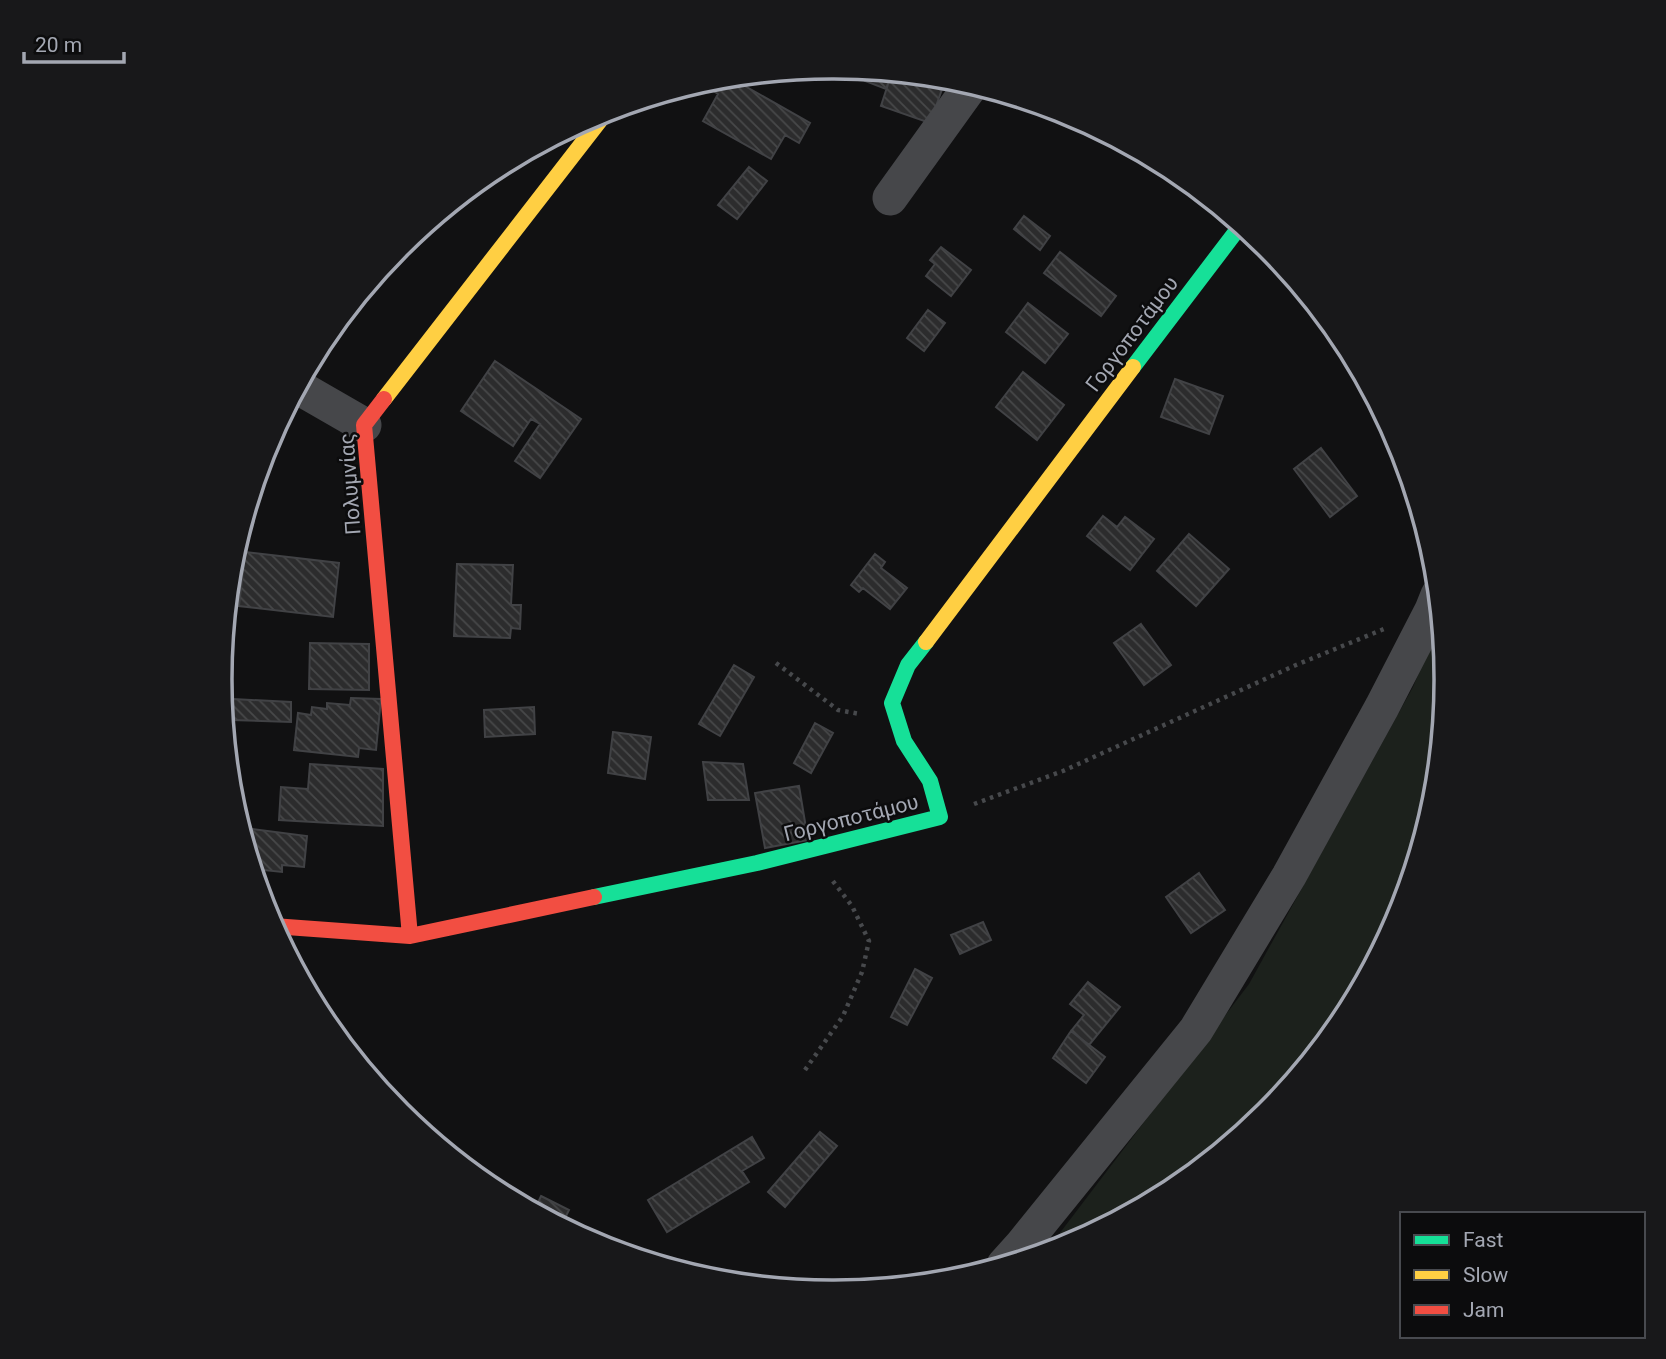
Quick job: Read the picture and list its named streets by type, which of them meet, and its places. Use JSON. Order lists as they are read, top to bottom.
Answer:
{
  "streets": {
    "street": ["Γοργοποτάμου", "Πολυμνίας"]
  },
  "crossings": [
    ["Γοργοποτάμου", "Πολυμνίας"]
  ],
  "legend": ["Fast", "Slow", "Jam"],
  "scale_bar": "20 m"
}
